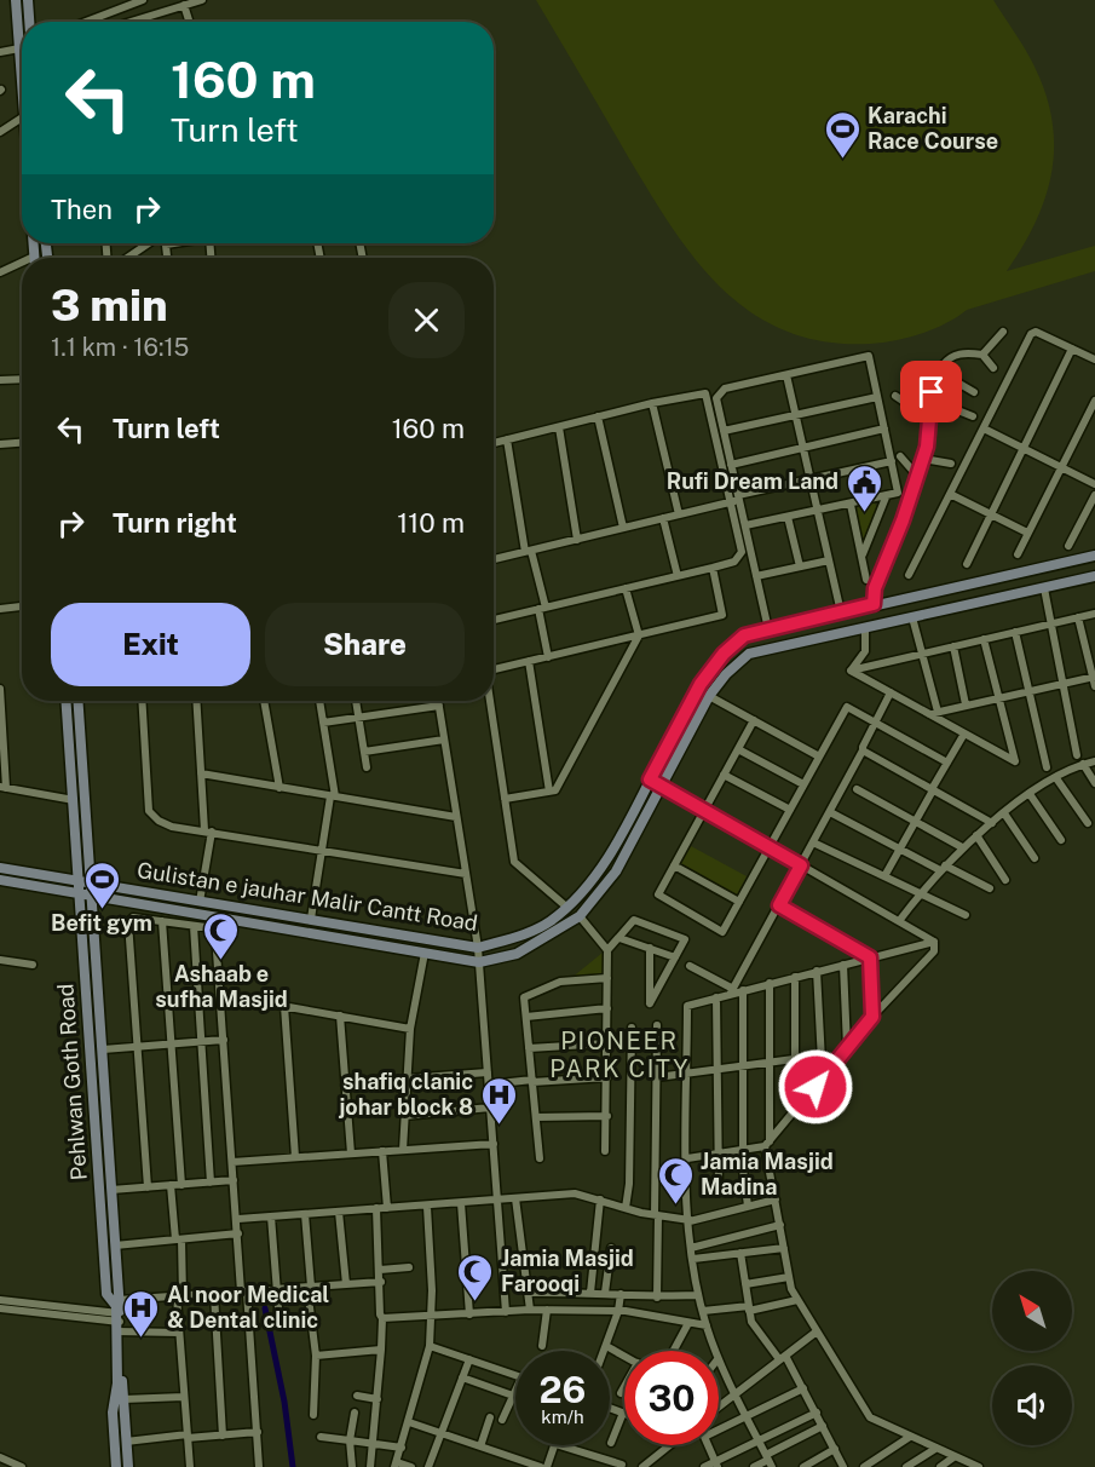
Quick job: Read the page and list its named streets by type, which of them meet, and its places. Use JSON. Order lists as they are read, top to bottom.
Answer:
{
  "streets": {
    "main road": ["Gulistan e jauhar Malir Cantt Road", "Pehlwan Goth Road"]
  },
  "crossings": [
    ["Gulistan e jauhar Malir Cantt Road", "Pehlwan Goth Road"]
  ],
  "districts": ["PIONEER PARK CITY"],
  "places": {
    "sports": ["Karachi Race Course", "Befit gym"],
    "public building": ["Rufi Dream Land"],
    "mosque": ["Ashaab e sufha Masjid", "Jamia Masjid Madina", "Jamia Masjid Farooqi"],
    "hospital": ["shafiq clanic johar block 8", "Al noor Medical & Dental clinic"]
  },
  "north": "top left",
  "page": {
    "turn": ["160 m", "Turn left"],
    "then": "Then",
    "heading": ["3 min", "1.1 km · 16:15"],
    "list": [
      {
        "name": "Turn left",
        "value": "160 m"
      },
      {
        "name": "Turn right",
        "value": "110 m"
      }
    ],
    "buttons": ["Exit", "Share"],
    "speed": "26 km/h",
    "limit": "30"
  }
}
